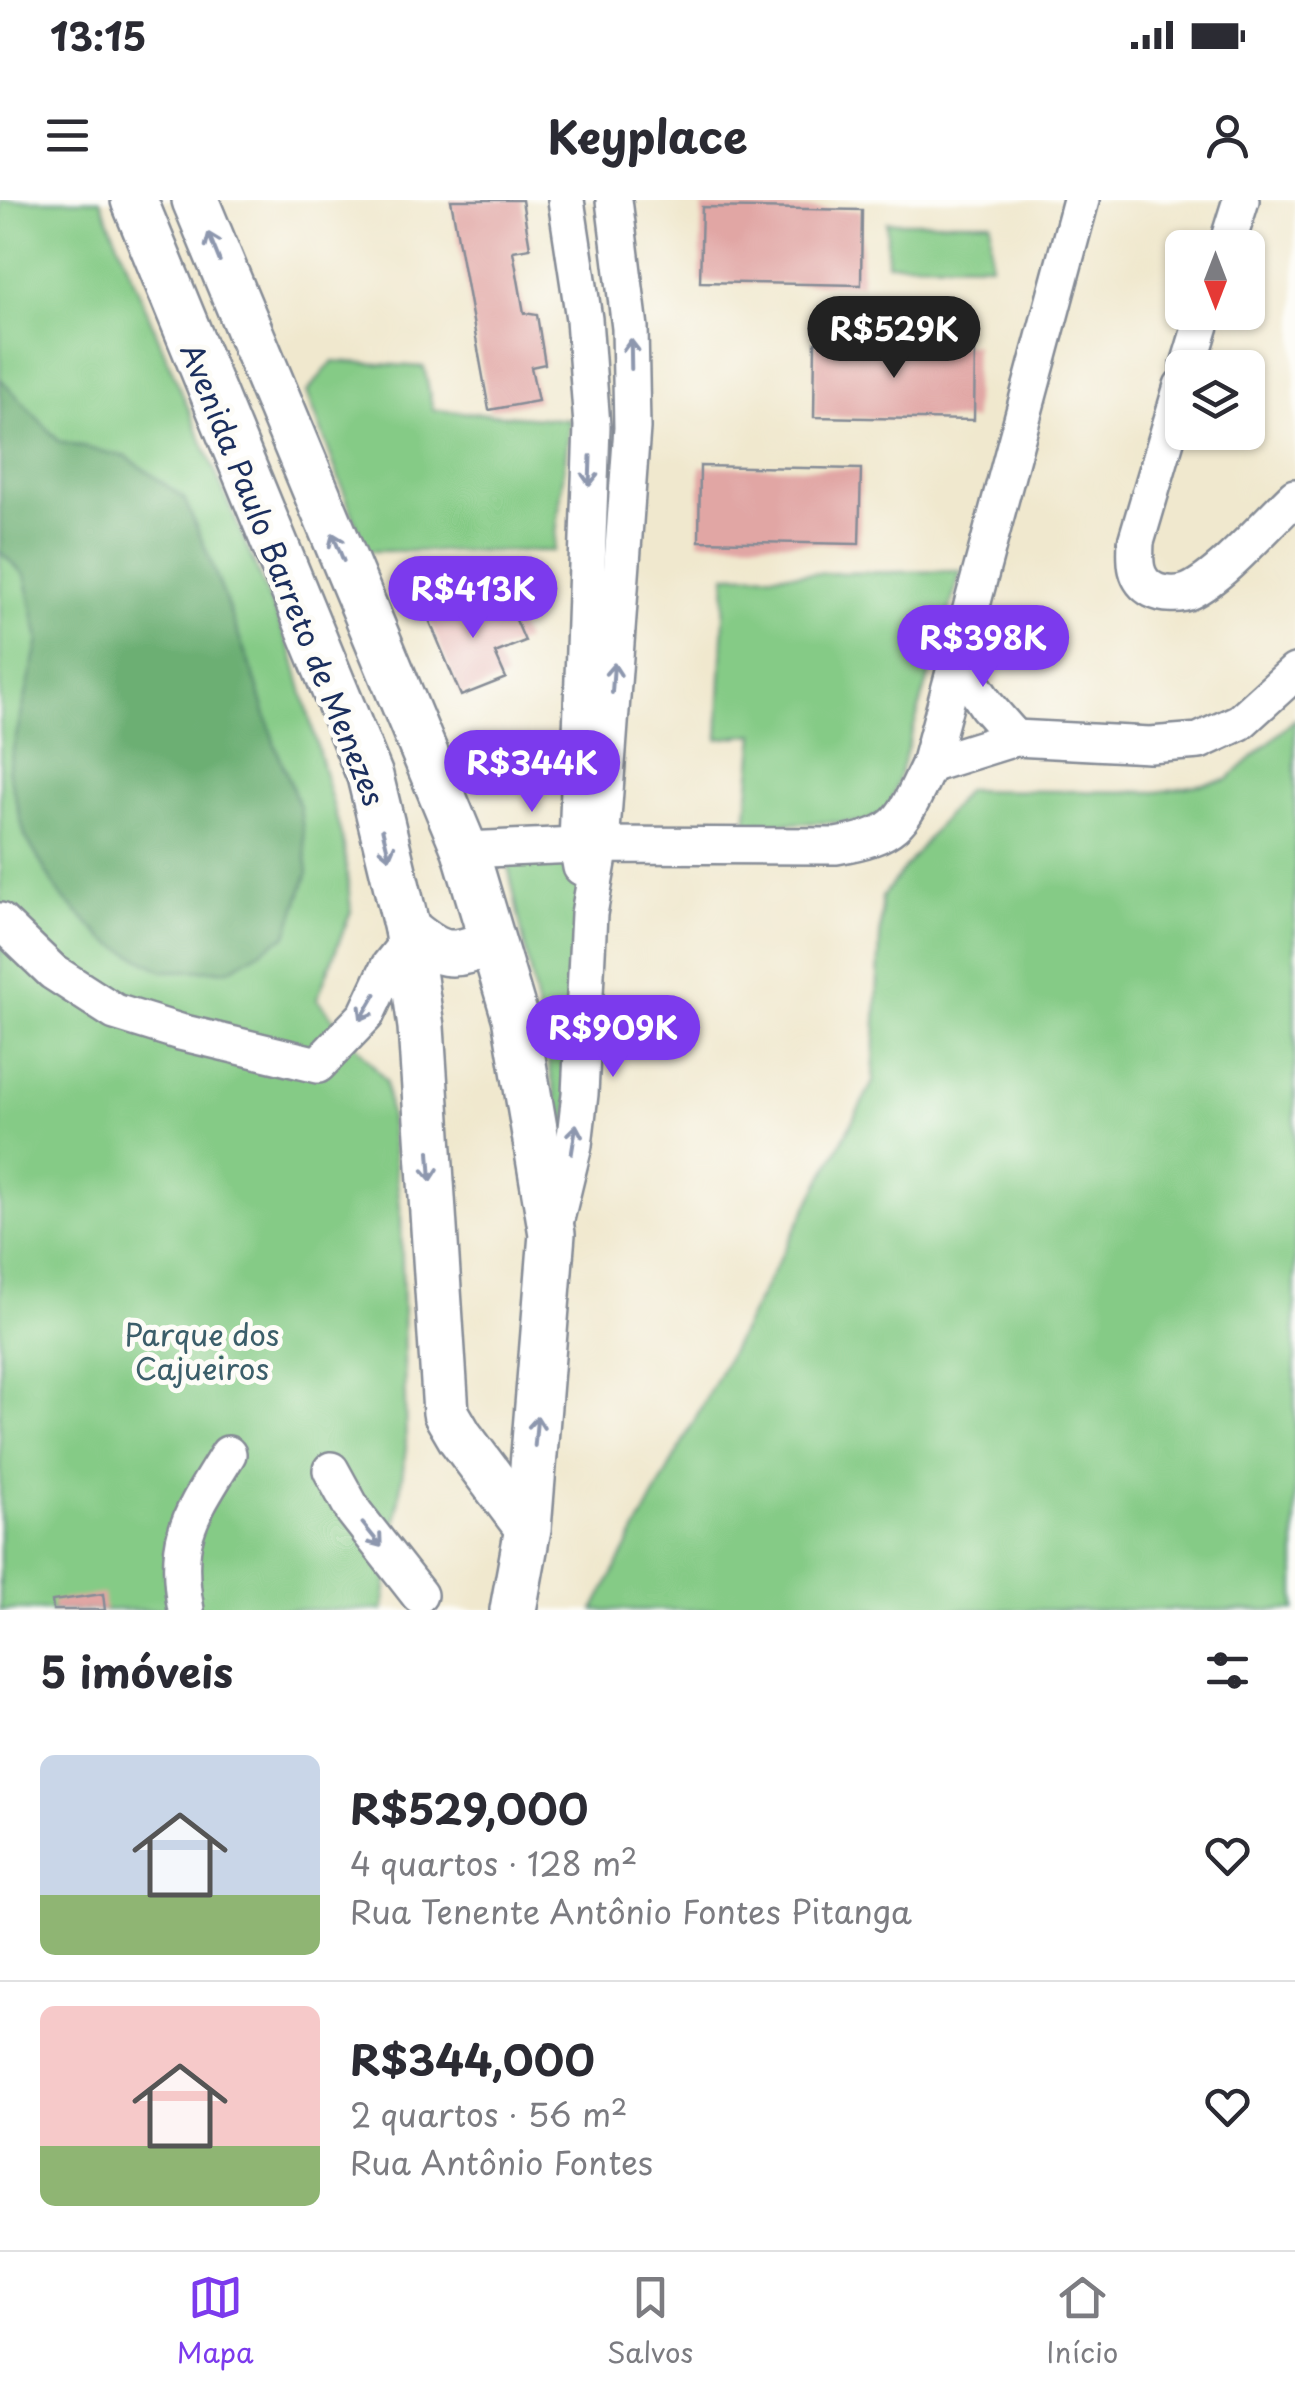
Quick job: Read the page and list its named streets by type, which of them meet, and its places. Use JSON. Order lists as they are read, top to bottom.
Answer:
{
  "streets": {
    "main road": ["Avenida Paulo Barreto de Menezes"]
  },
  "parks": ["Parque dos Cajueiros"],
  "north": "bottom",
  "page": {
    "status": "13:15",
    "header": "Keyplace",
    "price": [
      "R$529K",
      "R$413K",
      "R$398K",
      "R$344K",
      "R$909K"
    ],
    "heading": "5 imóveis",
    "list": [
      {
        "name": "R$529,000",
        "note": "4 quartos · 128 m² · Rua Tenente Antônio Fontes Pitanga"
      },
      {
        "name": "R$344,000",
        "note": "2 quartos · 56 m² · Rua Antônio Fontes"
      }
    ],
    "tabs": ["Mapa", "Salvos", "Início"]
  }
}
